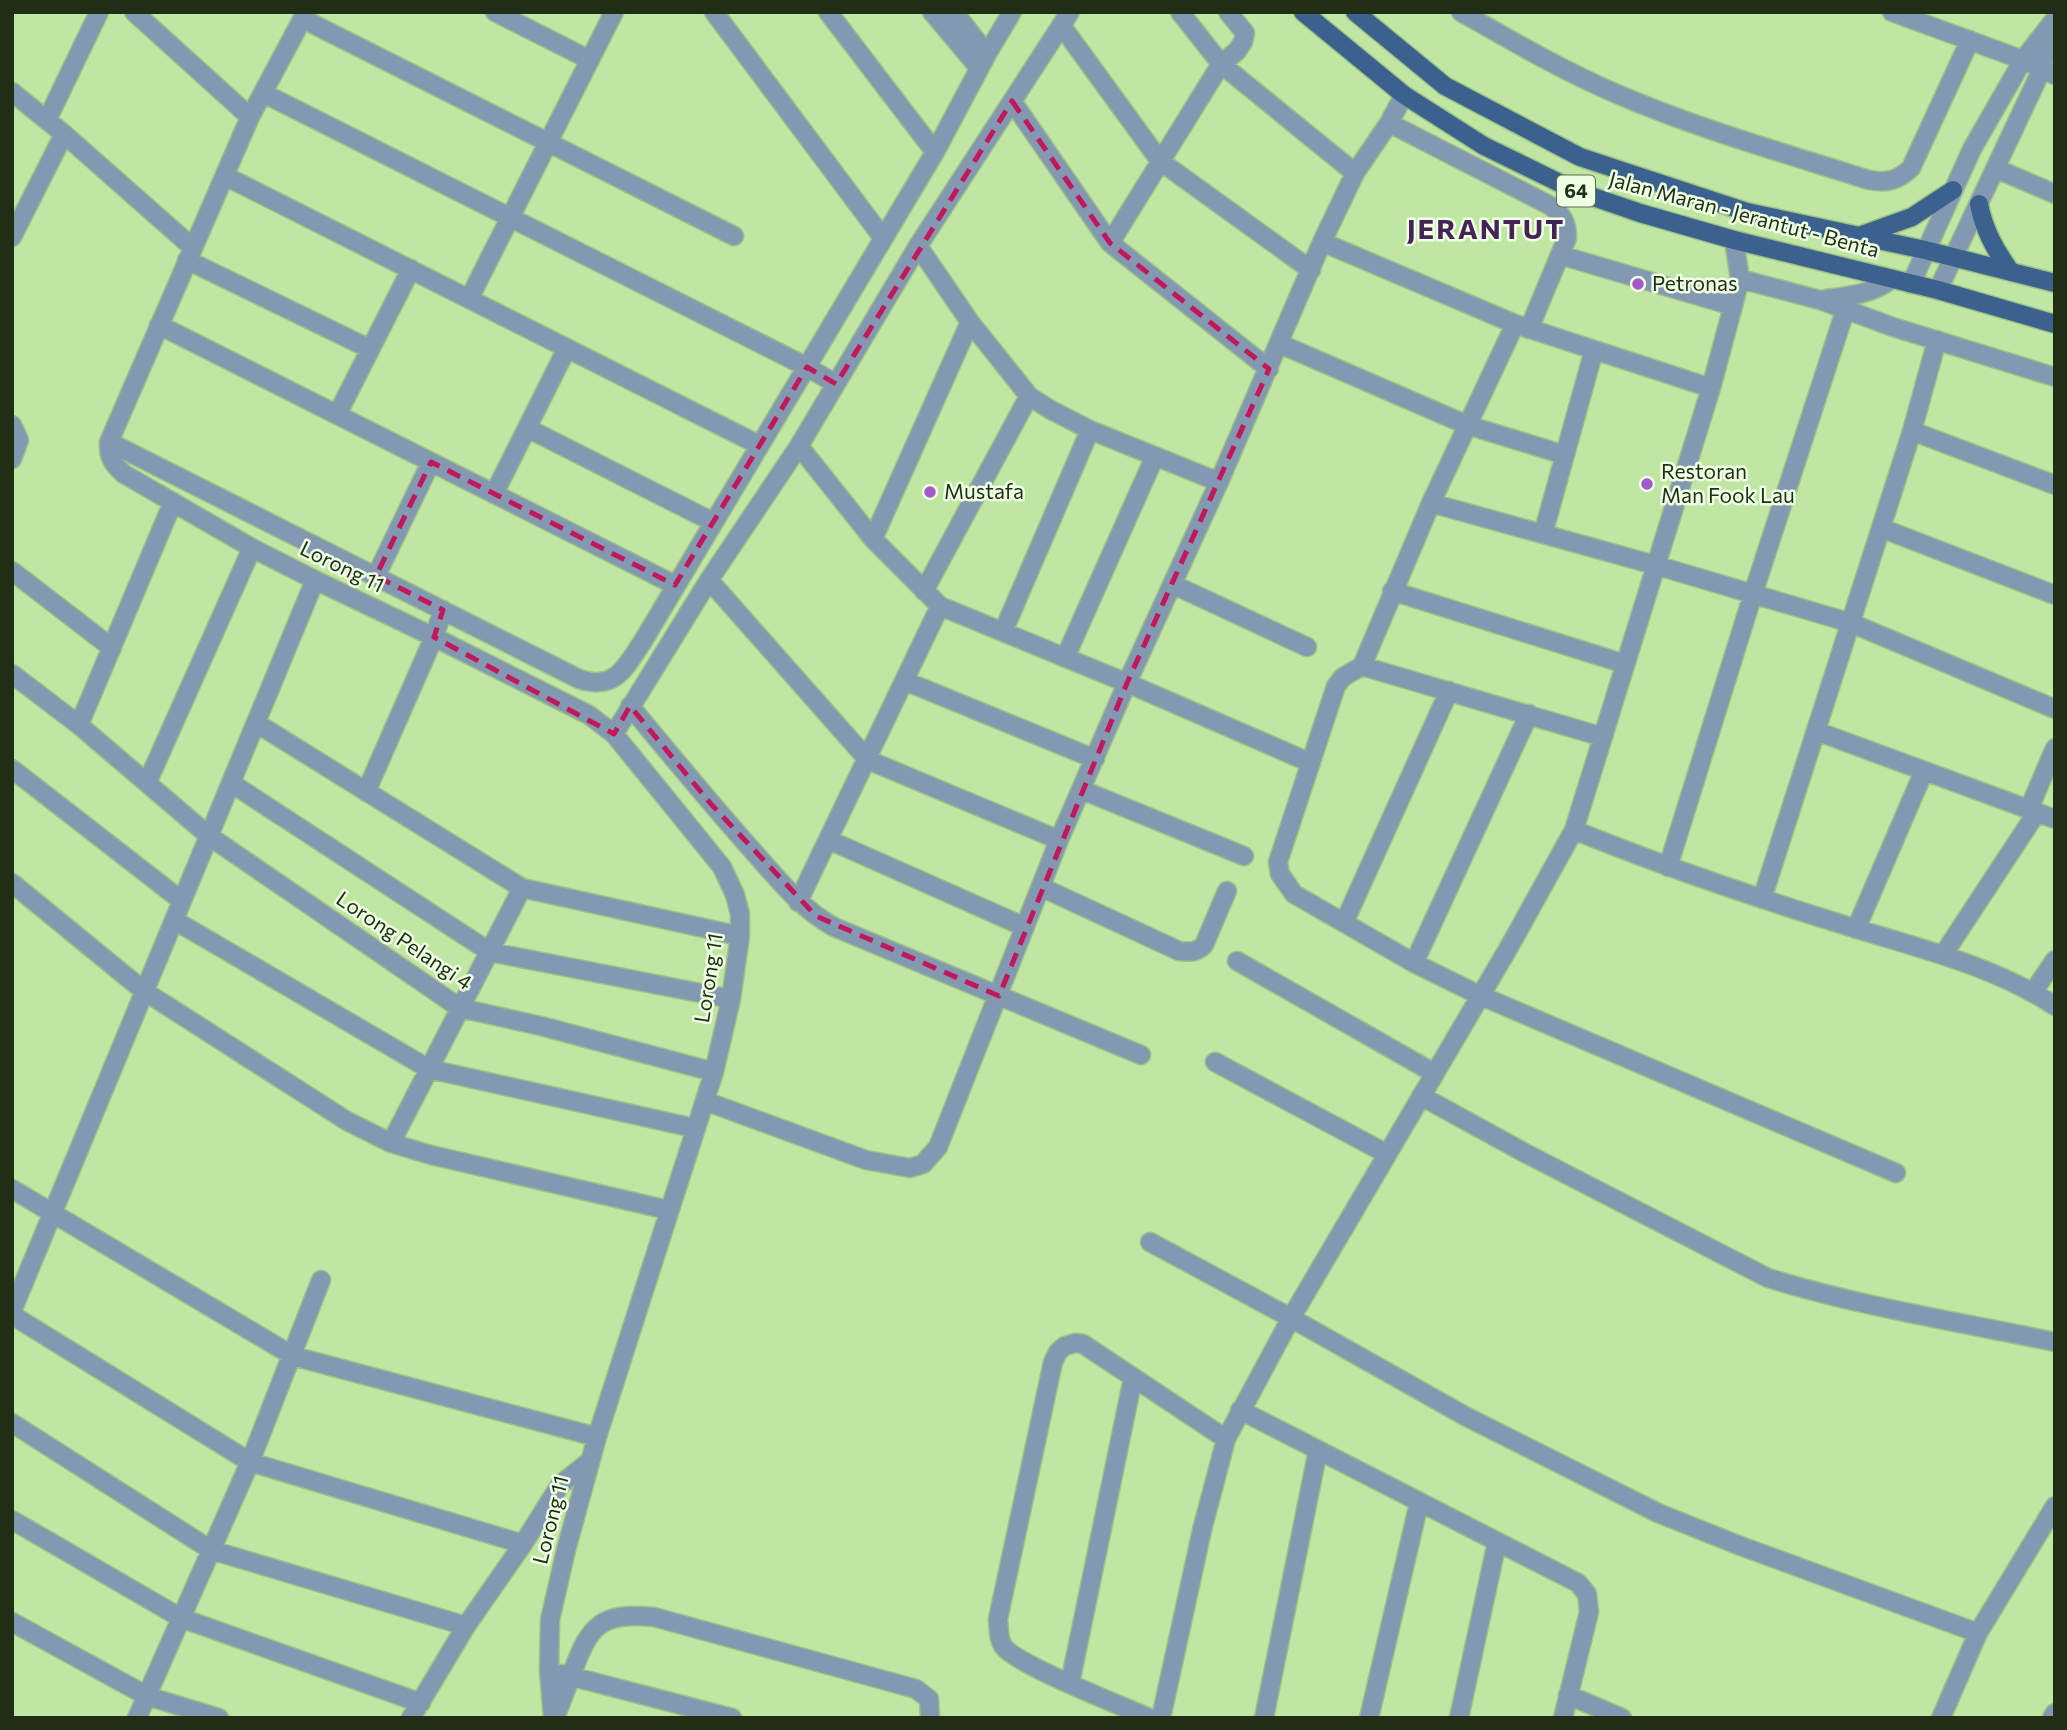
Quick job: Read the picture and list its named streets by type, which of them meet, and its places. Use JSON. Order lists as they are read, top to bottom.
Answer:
{
  "streets": {
    "main road": ["64", "Jalan Maran - Jerantut - Benta"],
    "street": ["Lorong 11", "Lorong Pelangi 4"]
  },
  "crossings": [
    ["Lorong 11", "Lorong Pelangi 4"]
  ],
  "districts": ["JERANTUT"],
  "places": ["Petronas", "Restoran Man Fook Lau", "Mustafa"]
}
